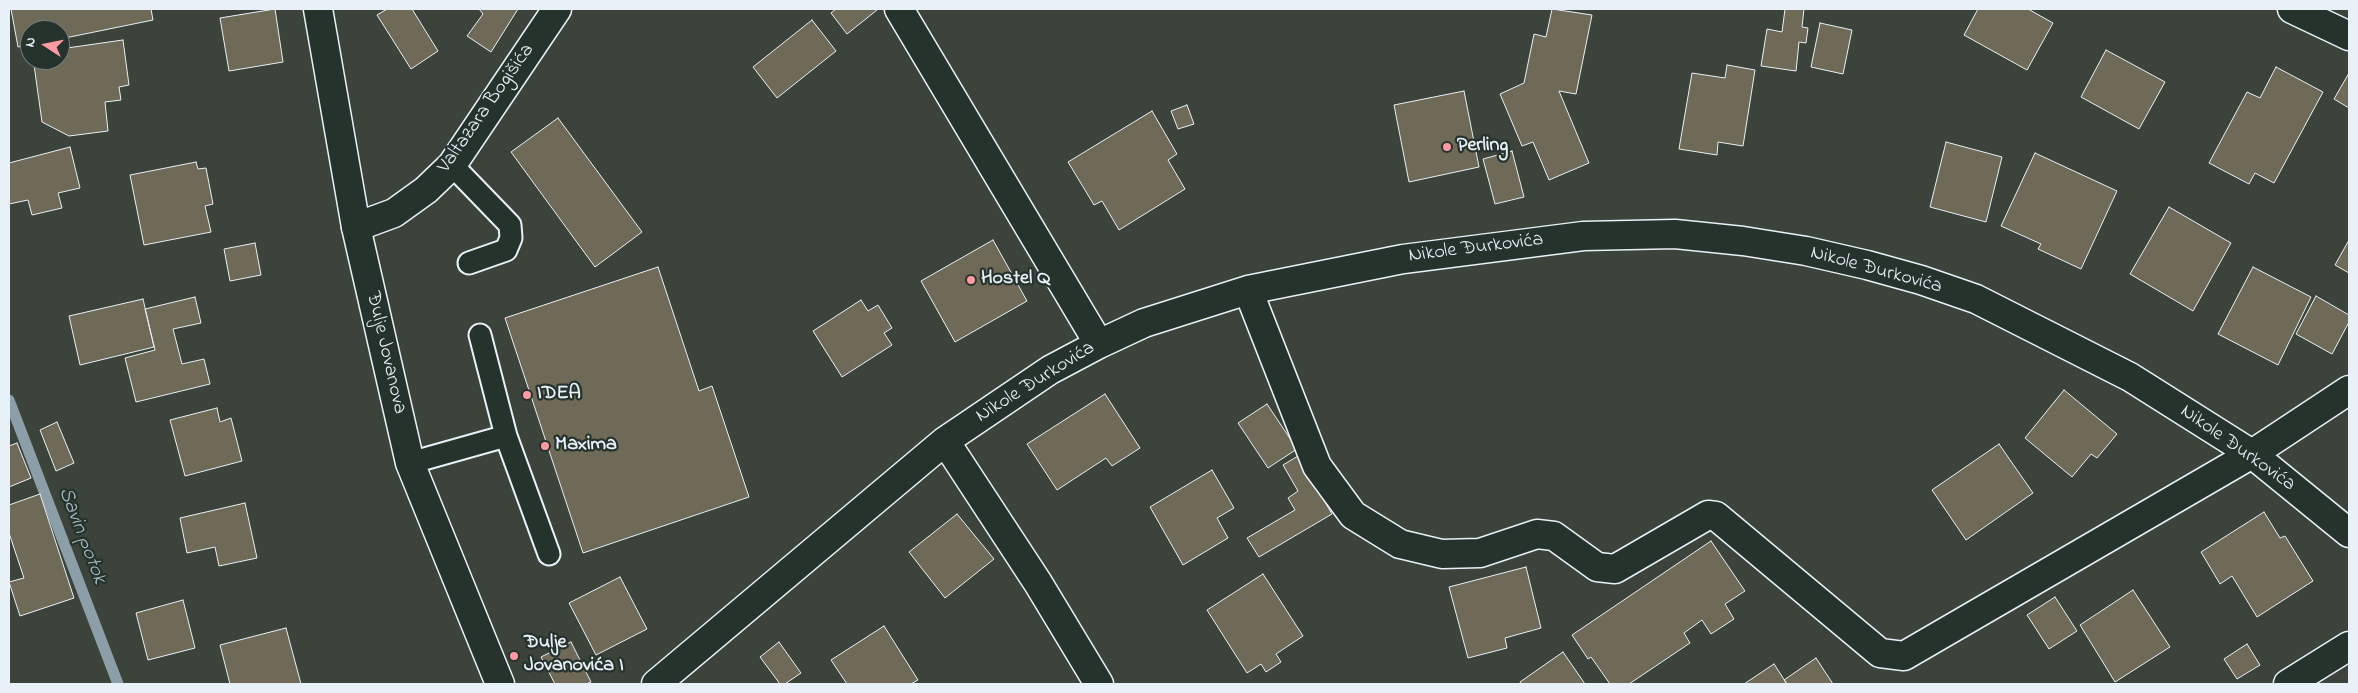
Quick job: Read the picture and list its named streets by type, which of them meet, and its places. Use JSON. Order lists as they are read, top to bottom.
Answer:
{
  "streets": {
    "street": ["Valtazara Bogišića", "Nikole Đurkovića", "Đulje Jovanova"]
  },
  "crossings": [
    ["Valtazara Bogišića", "Đulje Jovanova"]
  ],
  "water": ["Savin potok"],
  "places": [
    "Perling",
    "Hostel Q",
    "IDEA",
    "Maxima",
    "Đulje Jovanovića I"
  ],
  "north": "left"
}
